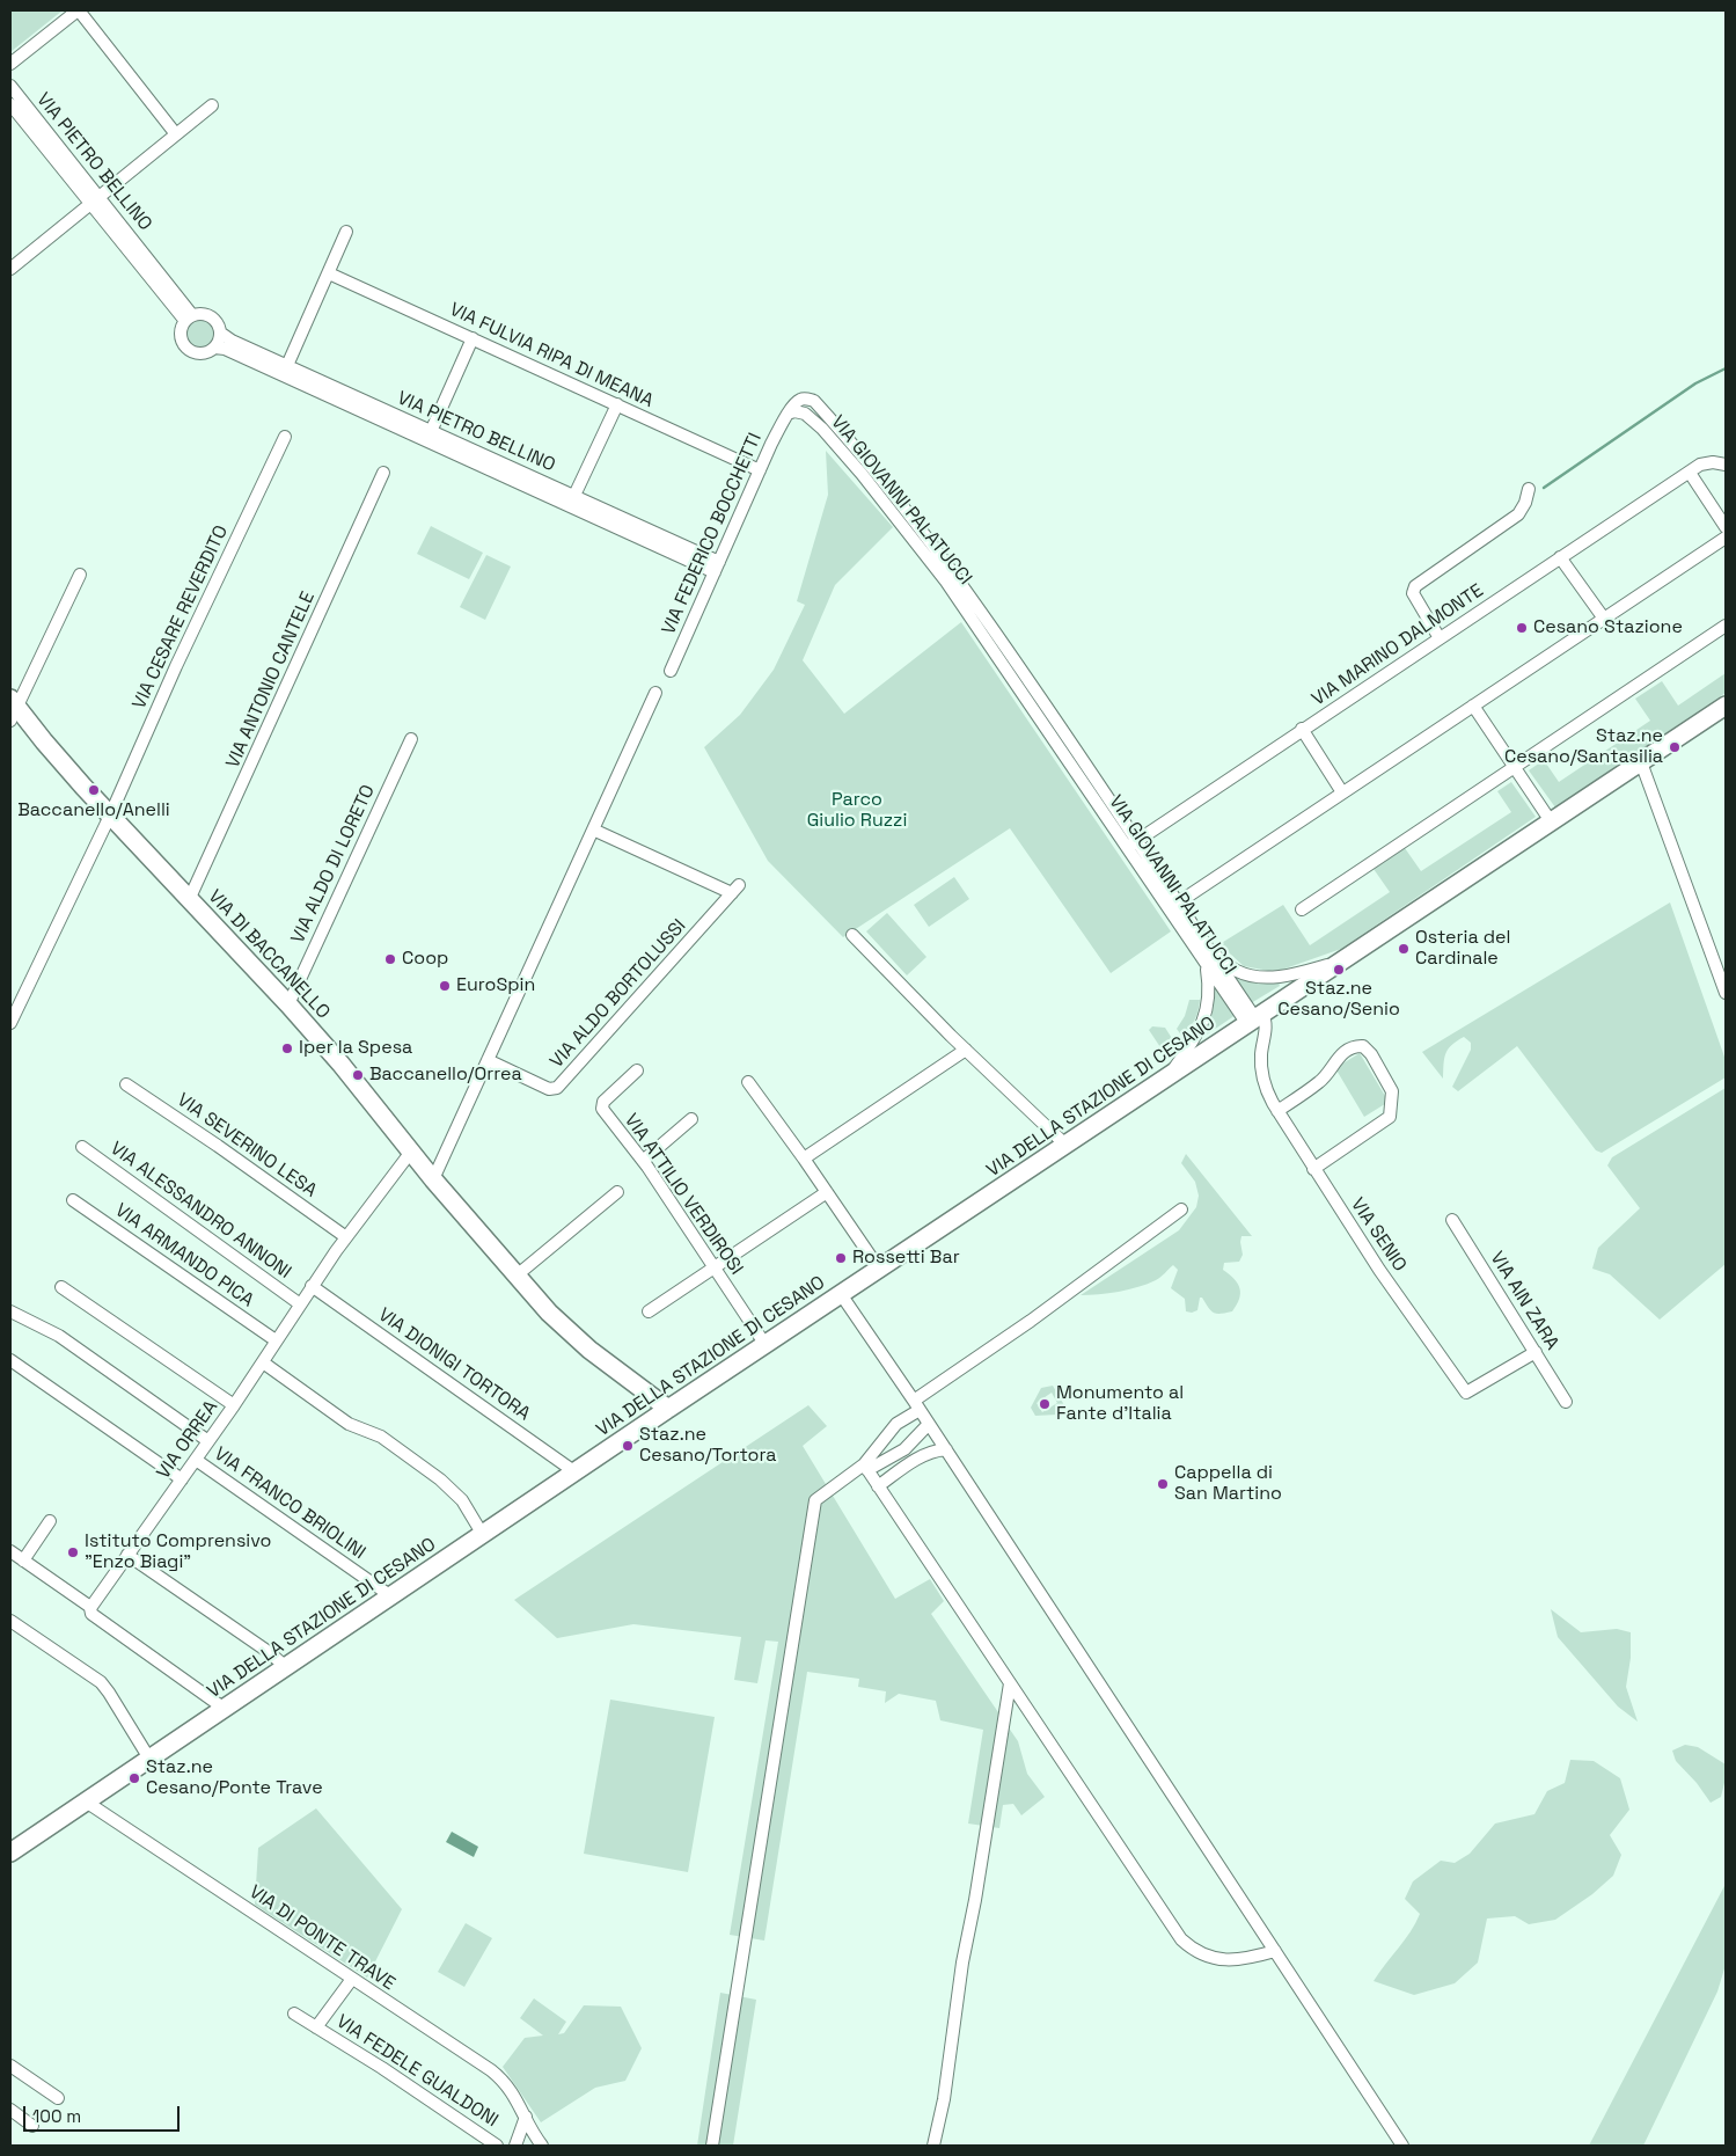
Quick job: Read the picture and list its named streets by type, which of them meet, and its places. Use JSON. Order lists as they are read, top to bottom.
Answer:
{
  "streets": {
    "street": [
      "VIA PIETRO BELLINO",
      "VIA FULVIA RIPA DI MEANA",
      "VIA GIOVANNI PALATUCCI",
      "VIA FEDERICO BOCCHETTI",
      "VIA CESARE REVERDITO",
      "VIA MARINO DALMONTE",
      "VIA ANTONIO CANTELE",
      "VIA ALDO DI LORETO",
      "VIA DI BACCANELLO",
      "VIA ALDO BORTOLUSSI",
      "VIA DELLA STAZIONE DI CESANO",
      "VIA SEVERINO LESA",
      "VIA ATTILIO VERDIROSI",
      "VIA ALESSANDRO ANNONI",
      "VIA SENIO",
      "VIA ARMANDO PICA",
      "VIA AIN ZARA",
      "VIA DIONIGI TORTORA",
      "VIA ORREA",
      "VIA FRANCO BRIOLINI",
      "VIA DI PONTE TRAVE",
      "VIA FEDELE GUALDONI"
    ]
  },
  "crossings": [
    ["VIA PIETRO BELLINO", "VIA FEDERICO BOCCHETTI"],
    ["VIA FULVIA RIPA DI MEANA", "VIA FEDERICO BOCCHETTI"],
    ["VIA GIOVANNI PALATUCCI", "VIA FEDERICO BOCCHETTI"],
    ["VIA GIOVANNI PALATUCCI", "VIA MARINO DALMONTE"],
    ["VIA GIOVANNI PALATUCCI", "VIA DELLA STAZIONE DI CESANO"],
    ["VIA GIOVANNI PALATUCCI", "VIA SENIO"],
    ["VIA CESARE REVERDITO", "VIA DI BACCANELLO"],
    ["VIA ANTONIO CANTELE", "VIA DI BACCANELLO"],
    ["VIA ALDO DI LORETO", "VIA DI BACCANELLO"],
    ["VIA DI BACCANELLO", "VIA DELLA STAZIONE DI CESANO"],
    ["VIA DI BACCANELLO", "VIA ORREA"],
    ["VIA DELLA STAZIONE DI CESANO", "VIA ATTILIO VERDIROSI"],
    ["VIA DELLA STAZIONE DI CESANO", "VIA SENIO"],
    ["VIA DELLA STAZIONE DI CESANO", "VIA DIONIGI TORTORA"],
    ["VIA DELLA STAZIONE DI CESANO", "VIA FRANCO BRIOLINI"],
    ["VIA DELLA STAZIONE DI CESANO", "VIA DI PONTE TRAVE"],
    ["VIA SEVERINO LESA", "VIA ORREA"],
    ["VIA ALESSANDRO ANNONI", "VIA ORREA"],
    ["VIA SENIO", "VIA AIN ZARA"],
    ["VIA ARMANDO PICA", "VIA ORREA"],
    ["VIA DIONIGI TORTORA", "VIA ORREA"],
    ["VIA ORREA", "VIA FRANCO BRIOLINI"],
    ["VIA DI PONTE TRAVE", "VIA FEDELE GUALDONI"]
  ],
  "parks": ["Parco Giulio Ruzzi"],
  "places": [
    "Cesano Stazione",
    "Staz.ne Cesano/Santasilia",
    "Baccanello/Anelli",
    "Osteria del Cardinale",
    "Coop",
    "Staz.ne Cesano/Senio",
    "EuroSpin",
    "Iper la Spesa",
    "Baccanello/Orrea",
    "Rossetti Bar",
    "Monumento al Fante d'Italia",
    "Staz.ne Cesano/Tortora",
    "Cappella di San Martino",
    "Istituto Comprensivo \"Enzo Biagi\"",
    "Staz.ne Cesano/Ponte Trave"
  ],
  "scale_bar": "100 m"
}
